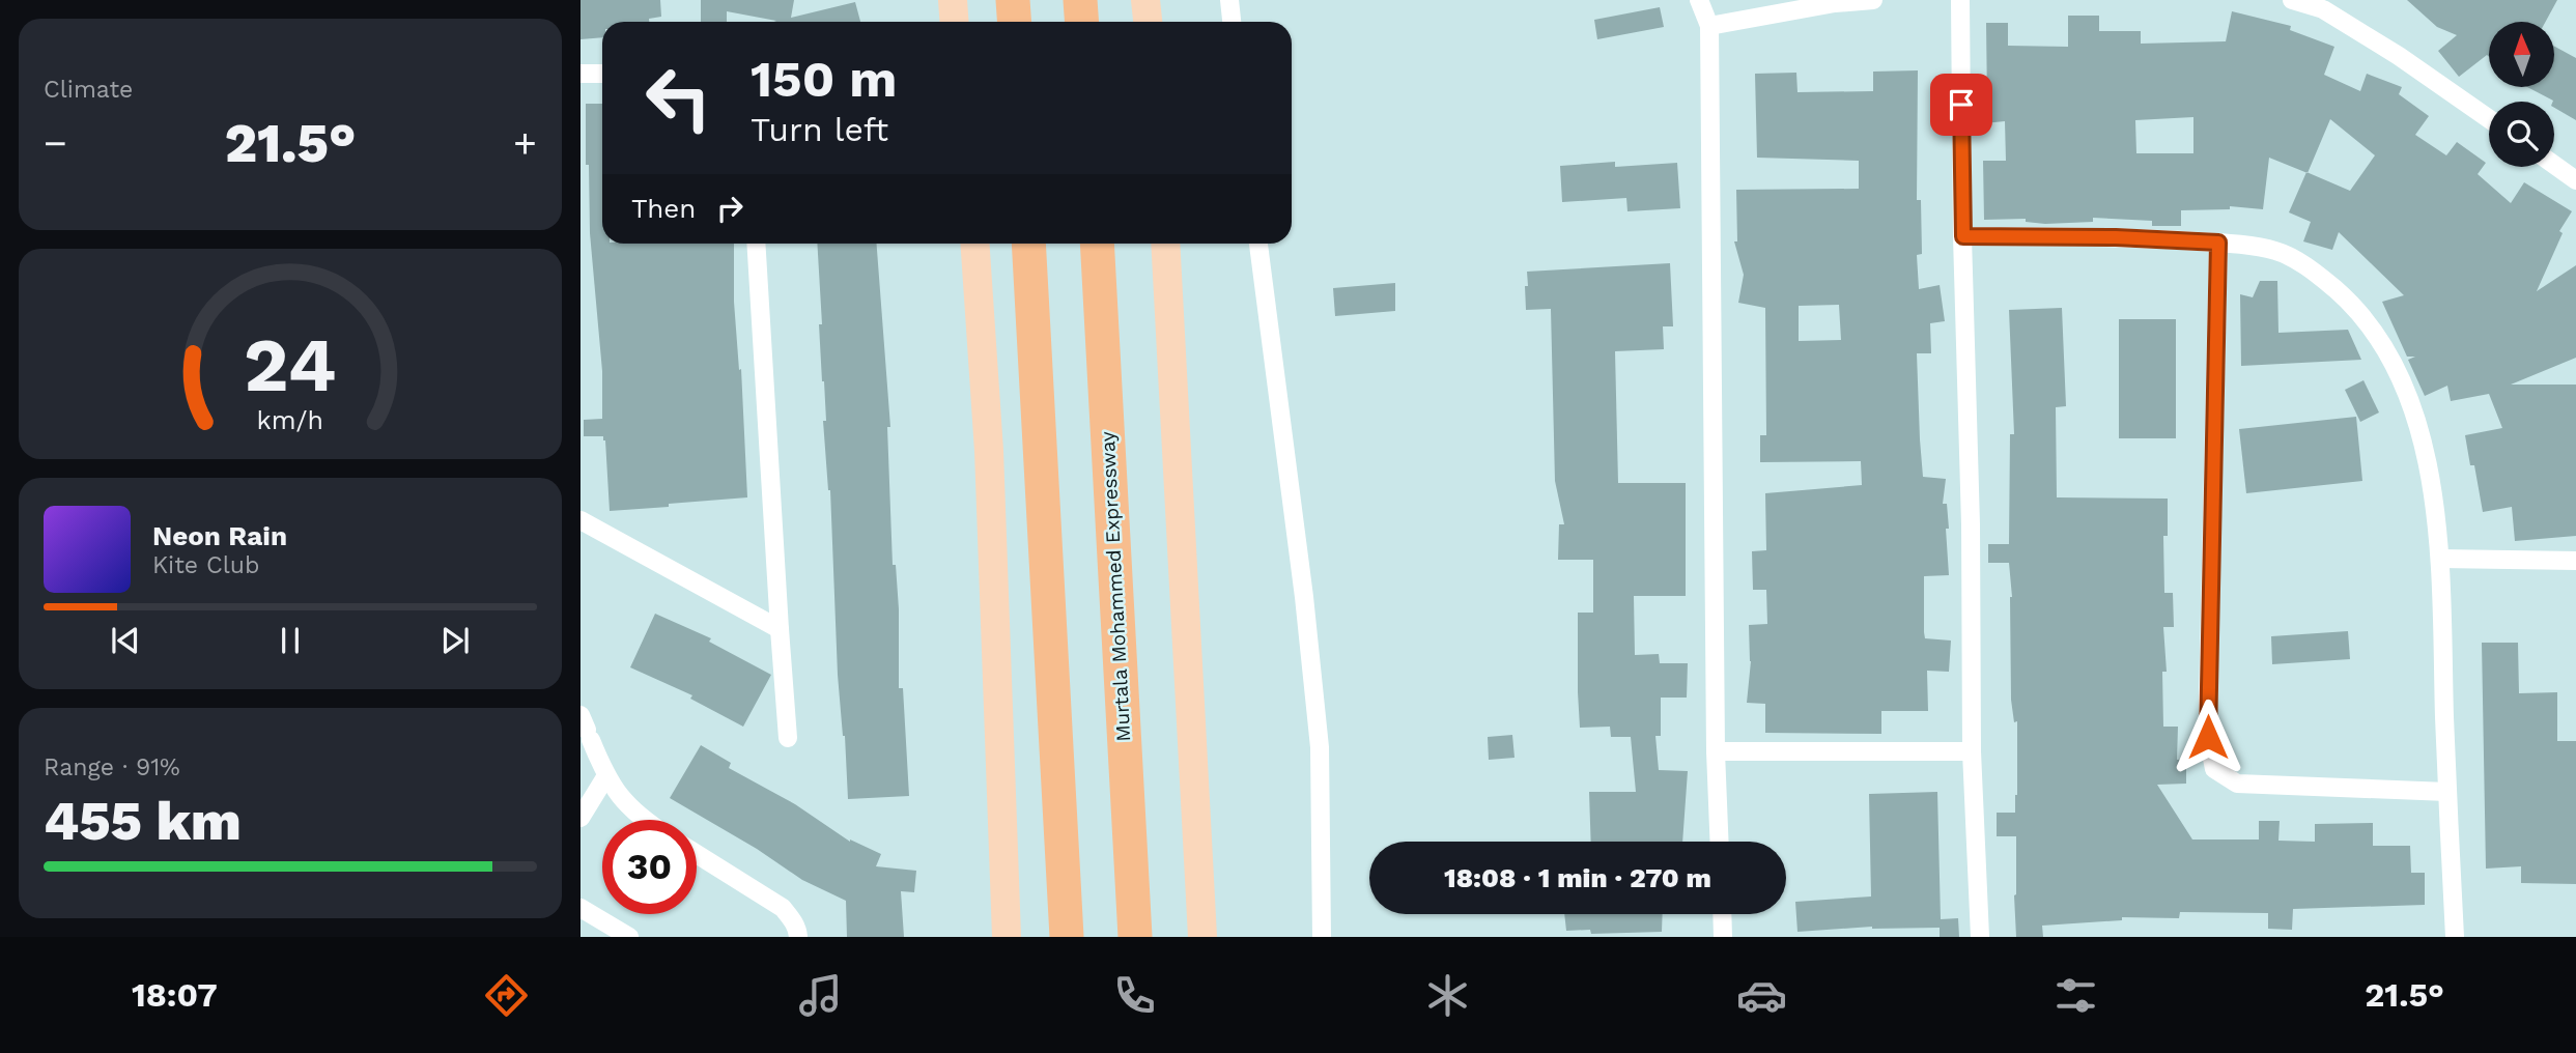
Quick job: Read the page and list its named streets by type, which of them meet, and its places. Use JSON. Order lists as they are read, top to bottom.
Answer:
{
  "streets": {
    "highway": ["Murtala Mohammed Expressway"]
  },
  "north": "top",
  "page": {
    "tile": [
      "Climate",
      ["Range · 91%", "455 km"]
    ],
    "turn": ["150 m", "Turn left"],
    "heat": ["−", "21.5°", "+"],
    "then": "Then",
    "song": ["Neon Rain", "Kite Club"],
    "limit": "30",
    "trip": "18:08 · 1 min · 270 m",
    "tabs": ["18:07", "21.5°"],
    "gauge": ["24", "km/h"]
  }
}
